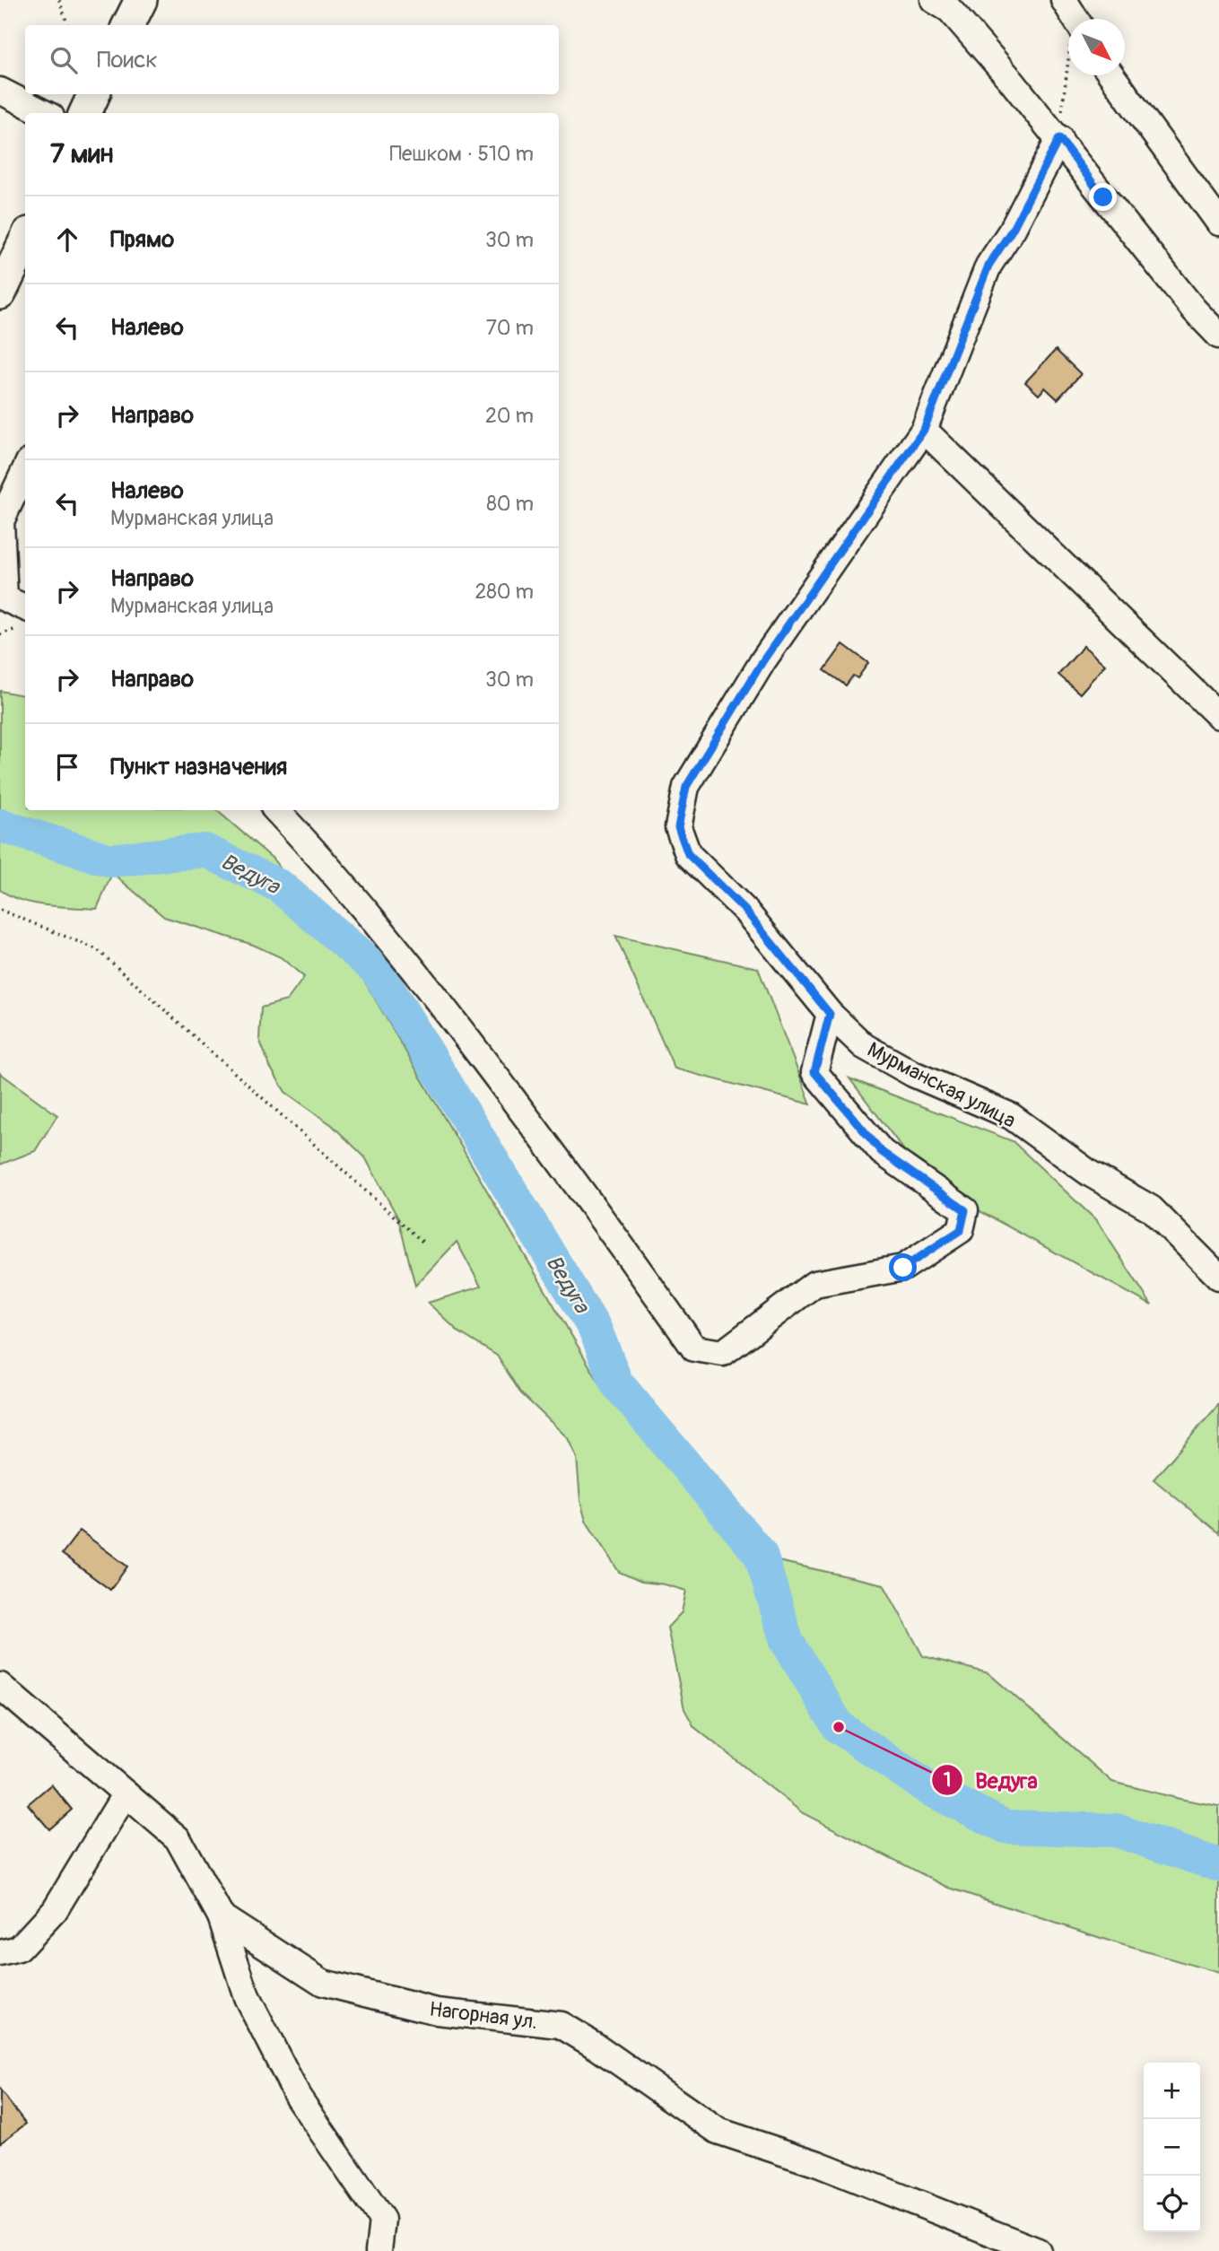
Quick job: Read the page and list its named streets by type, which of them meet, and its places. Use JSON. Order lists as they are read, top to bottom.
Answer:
{
  "streets": {
    "street": ["Мурманская улица", "Нагорная ул."]
  },
  "water": ["Ведуга"],
  "places": ["Ведуга"],
  "north": "bottom right",
  "page": {
    "search": "Поиск",
    "heading": ["7 мин", "Пешком · 510 m"],
    "list": [
      ["Прямо", "30 m"],
      ["Налево", "70 m"],
      ["Направо", "20 m"],
      ["Налево", "Мурманская улица", "80 m"],
      ["Направо", "Мурманская улица", "280 m"],
      ["Направо", "30 m"],
      "Пункт назначения"
    ],
    "map_buttons": ["+", "−"]
  }
}
